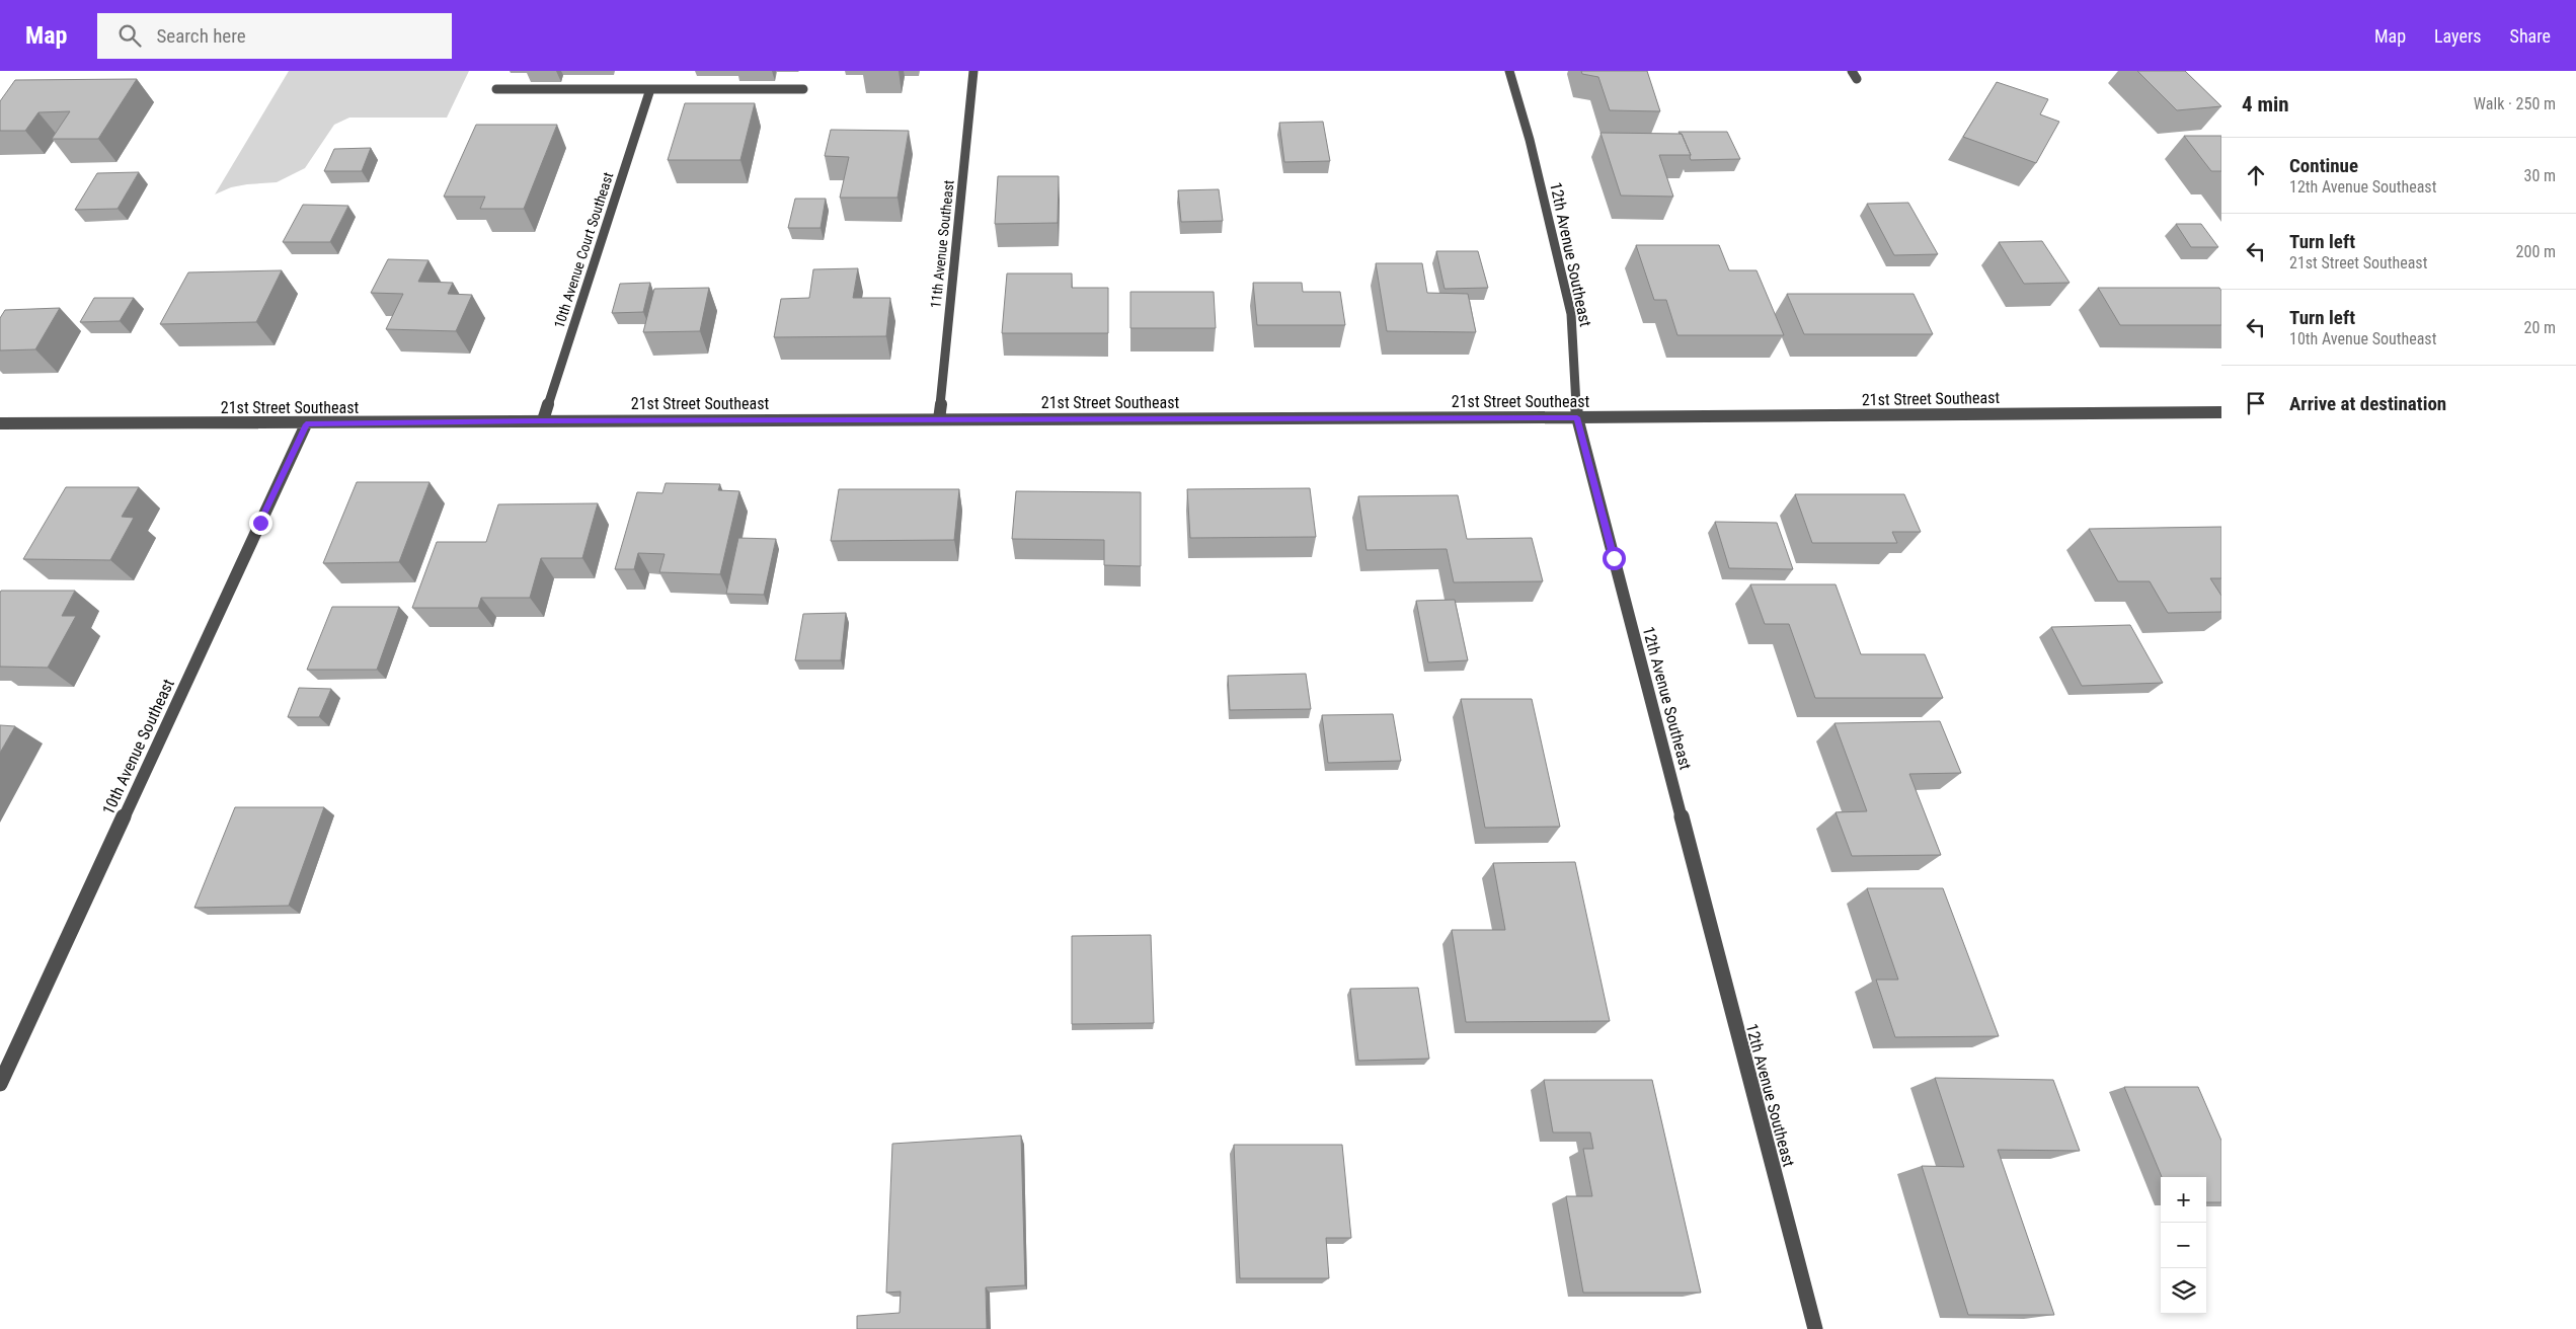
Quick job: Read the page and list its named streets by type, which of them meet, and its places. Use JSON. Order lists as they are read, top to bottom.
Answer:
{
  "streets": {
    "street": [
      "11th Avenue Southeast",
      "10th Avenue Court Southeast",
      "12th Avenue Southeast",
      "21st Street Southeast",
      "10th Avenue Southeast"
    ]
  },
  "crossings": [
    ["11th Avenue Southeast", "21st Street Southeast"],
    ["10th Avenue Court Southeast", "21st Street Southeast"],
    ["12th Avenue Southeast", "21st Street Southeast"],
    ["21st Street Southeast", "10th Avenue Southeast"]
  ],
  "page": {
    "header": "Map",
    "search": "Search here",
    "nav": ["Map", "Layers", "Share"],
    "heading": ["4 min", "Walk · 250 m"],
    "list": [
      ["Continue", "12th Avenue Southeast", "30 m"],
      ["Turn left", "21st Street Southeast", "200 m"],
      ["Turn left", "10th Avenue Southeast", "20 m"],
      "Arrive at destination"
    ],
    "map_buttons": ["+", "−"]
  }
}
